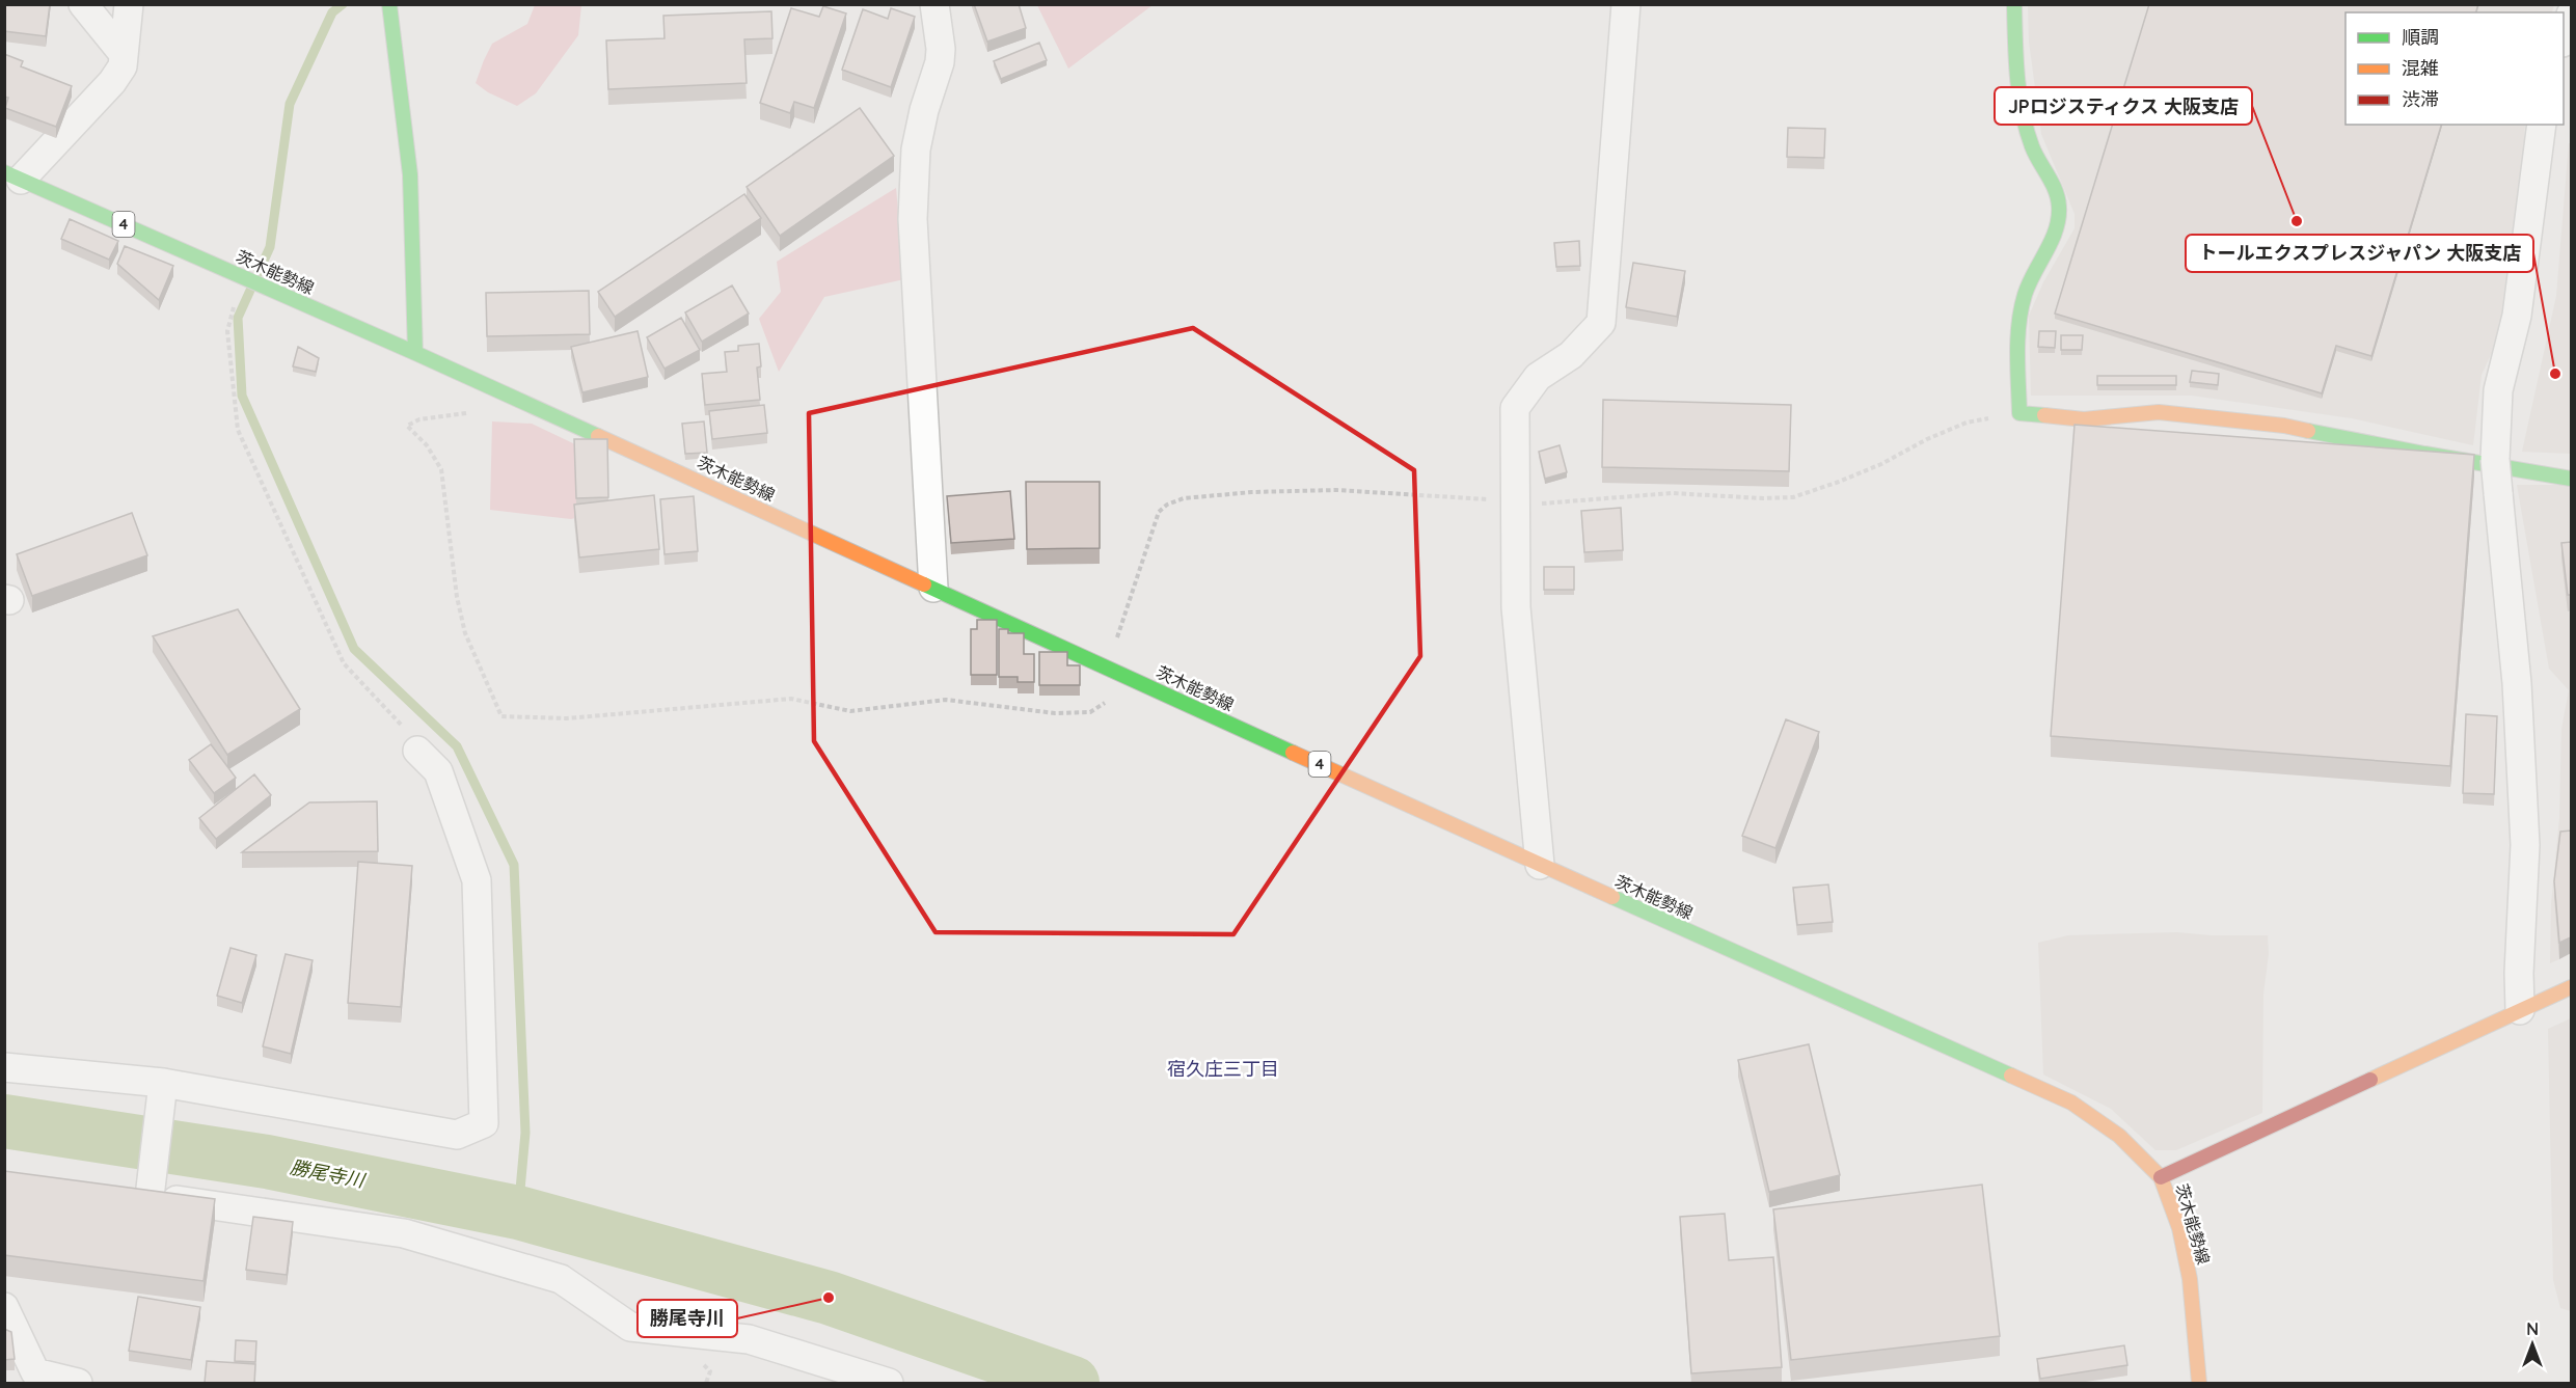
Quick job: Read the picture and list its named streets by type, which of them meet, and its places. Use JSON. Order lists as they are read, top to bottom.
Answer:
{
  "streets": {
    "main road": ["4", "茨木能勢線"]
  },
  "districts": ["宿久庄三丁目"],
  "water": ["勝尾寺川"],
  "places": ["JPロジスティクス 大阪支店", "トールエクスプレスジャパン 大阪支店", "勝尾寺川"],
  "legend": ["順調", "混雑", "渋滞"],
  "north": "top"
}
